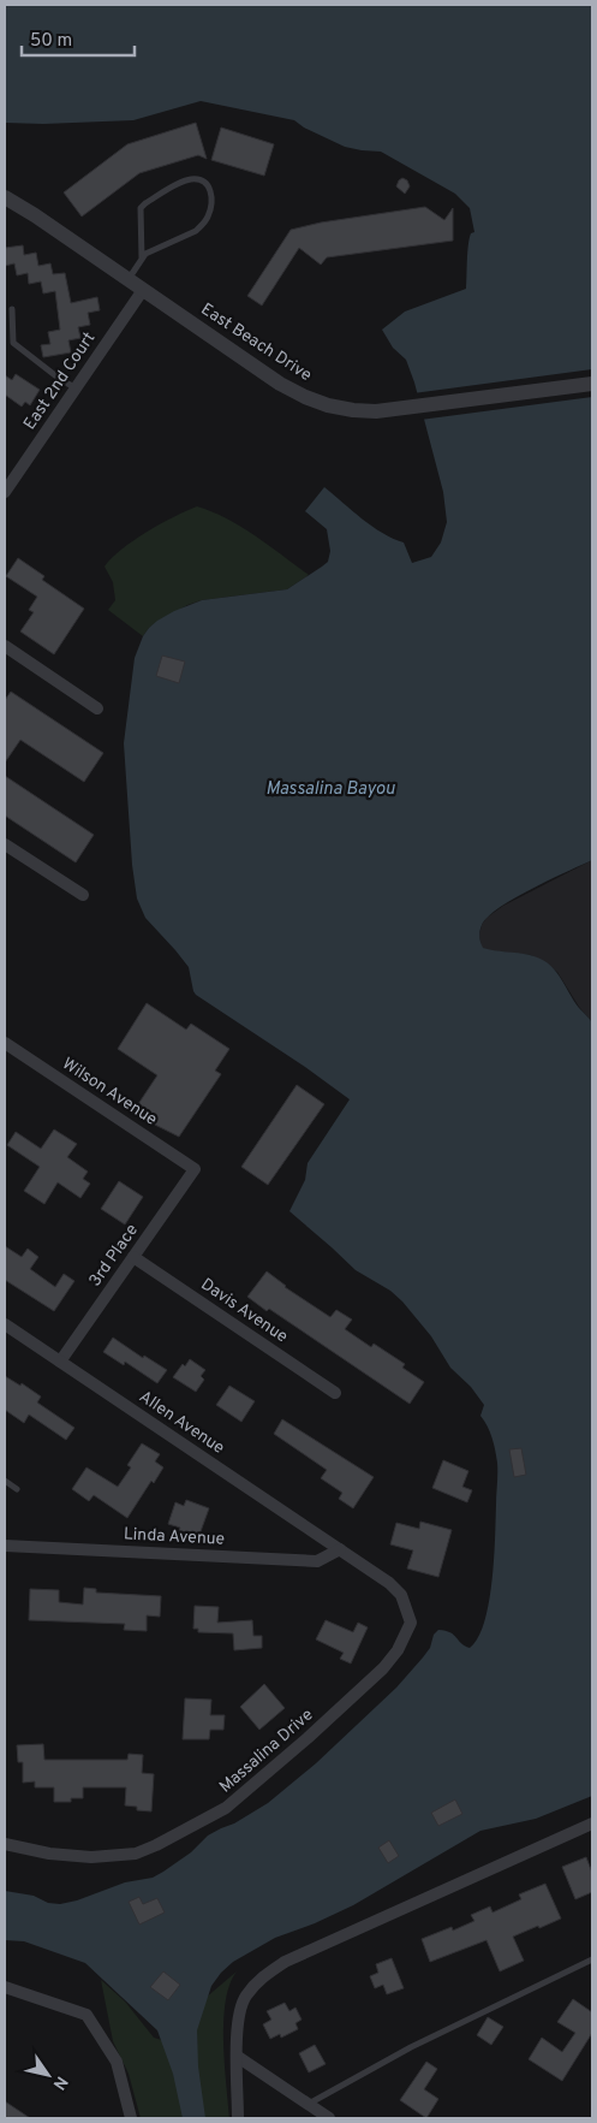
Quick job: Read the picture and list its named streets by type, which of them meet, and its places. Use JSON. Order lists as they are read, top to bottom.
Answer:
{
  "streets": {
    "street": [
      "East Beach Drive",
      "East 2nd Court",
      "Wilson Avenue",
      "3rd Place",
      "Davis Avenue",
      "Allen Avenue",
      "Linda Avenue",
      "Massalina Drive"
    ]
  },
  "crossings": [
    ["East Beach Drive", "East 2nd Court"],
    ["Wilson Avenue", "3rd Place"],
    ["3rd Place", "Davis Avenue"],
    ["3rd Place", "Allen Avenue"],
    ["Allen Avenue", "Linda Avenue"],
    ["Allen Avenue", "Massalina Drive"],
    ["Linda Avenue", "Massalina Drive"]
  ],
  "water": ["Massalina Bayou"],
  "scale_bar": "50 m",
  "north": "bottom right"
}
